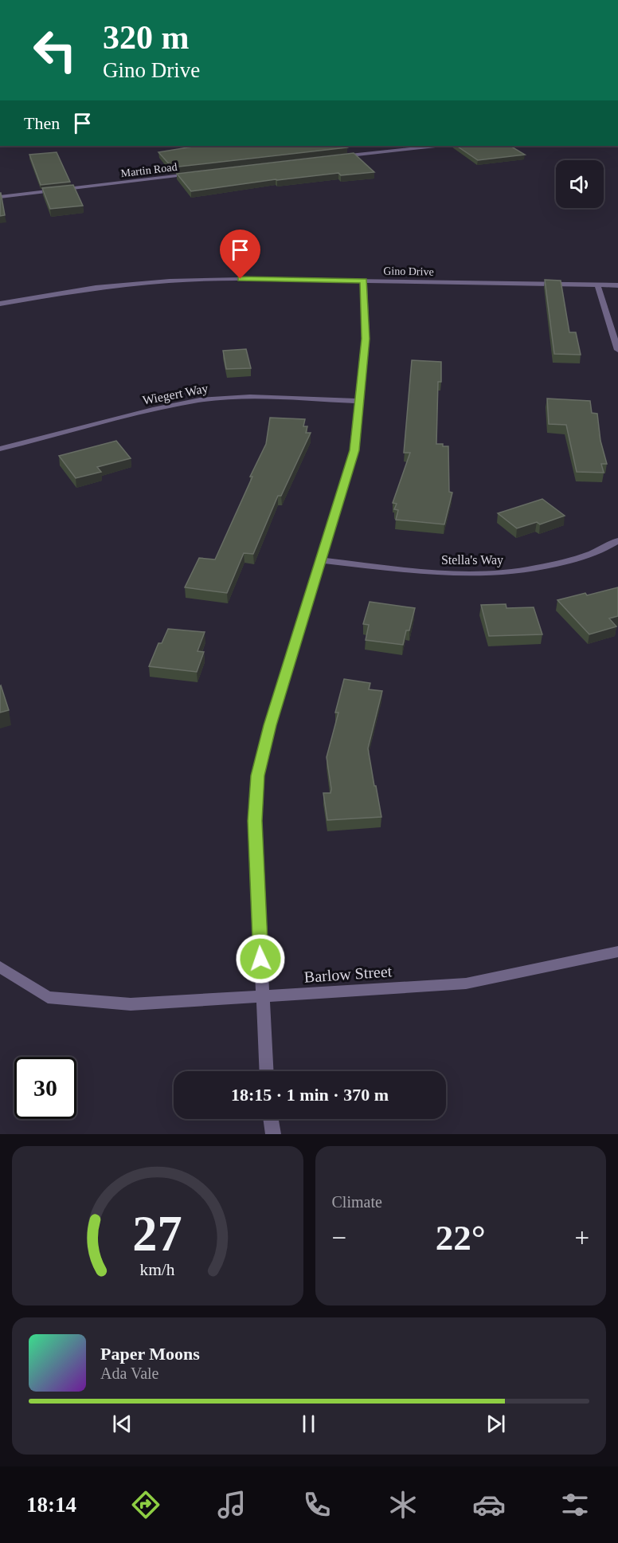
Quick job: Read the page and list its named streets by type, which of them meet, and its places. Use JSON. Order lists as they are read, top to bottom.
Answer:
{
  "streets": {
    "street": [
      "Martin Road",
      "Gino Drive",
      "Wiegert Way",
      "Stella's Way",
      "Barlow Street"
    ]
  },
  "page": {
    "turn": ["320 m", "Gino Drive"],
    "then": "Then",
    "limit": "30",
    "trip": "18:15 · 1 min · 370 m",
    "tile": "Climate",
    "heat": ["−", "22°", "+"],
    "song": ["Paper Moons", "Ada Vale"],
    "tabs": "18:14",
    "gauge": ["27", "km/h"]
  }
}
